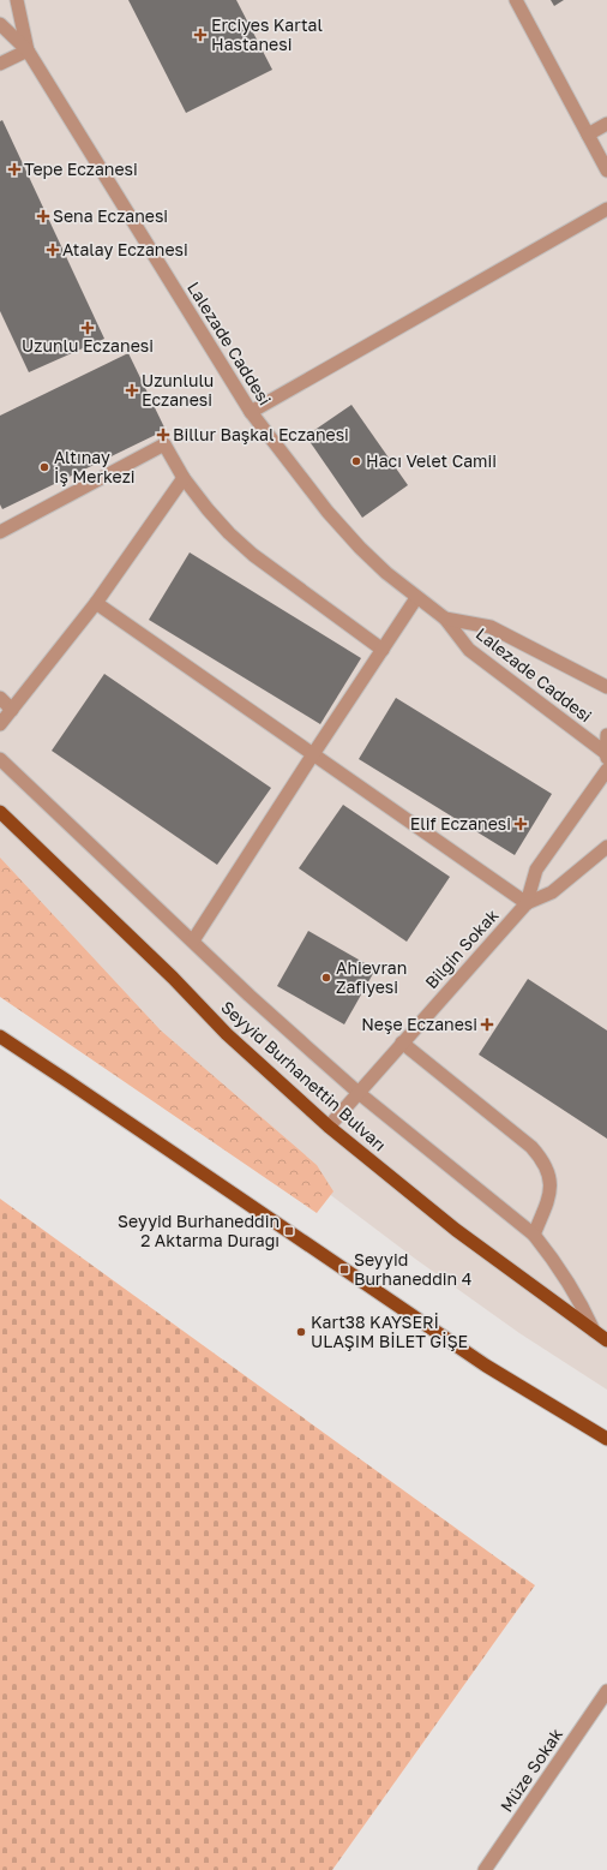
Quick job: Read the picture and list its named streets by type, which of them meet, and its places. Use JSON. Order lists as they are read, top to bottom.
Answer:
{
  "streets": {
    "main road": ["Seyyid Burhanettin Bulvarı"],
    "street": ["Lalezade Caddesi", "Bilgin Sokak", "Müze Sokak"]
  },
  "crossings": [
    ["Bilgin Sokak", "Seyyid Burhanettin Bulvarı"]
  ],
  "places": {
    "health": [
      "Erciyes Kartal Hastanesi",
      "Tepe Eczanesi",
      "Sena Eczanesi",
      "Atalay Eczanesi",
      "Uzunlu Eczanesi",
      "Uzunlulu Eczanesi",
      "Billur Başkal Eczanesi",
      "Elif Eczanesi",
      "Neşe Eczanesi"
    ],
    "other": [
      "Hacı Velet Camii",
      "Altınay İş Merkezi",
      "Ahievran Zafiyesi",
      "Kart38 KAYSERİ ULAŞIM BİLET GİŞE"
    ],
    "transit": ["Seyyid Burhaneddin 2 Aktarma Durağı", "Seyyid Burhaneddin 4"]
  }
}
